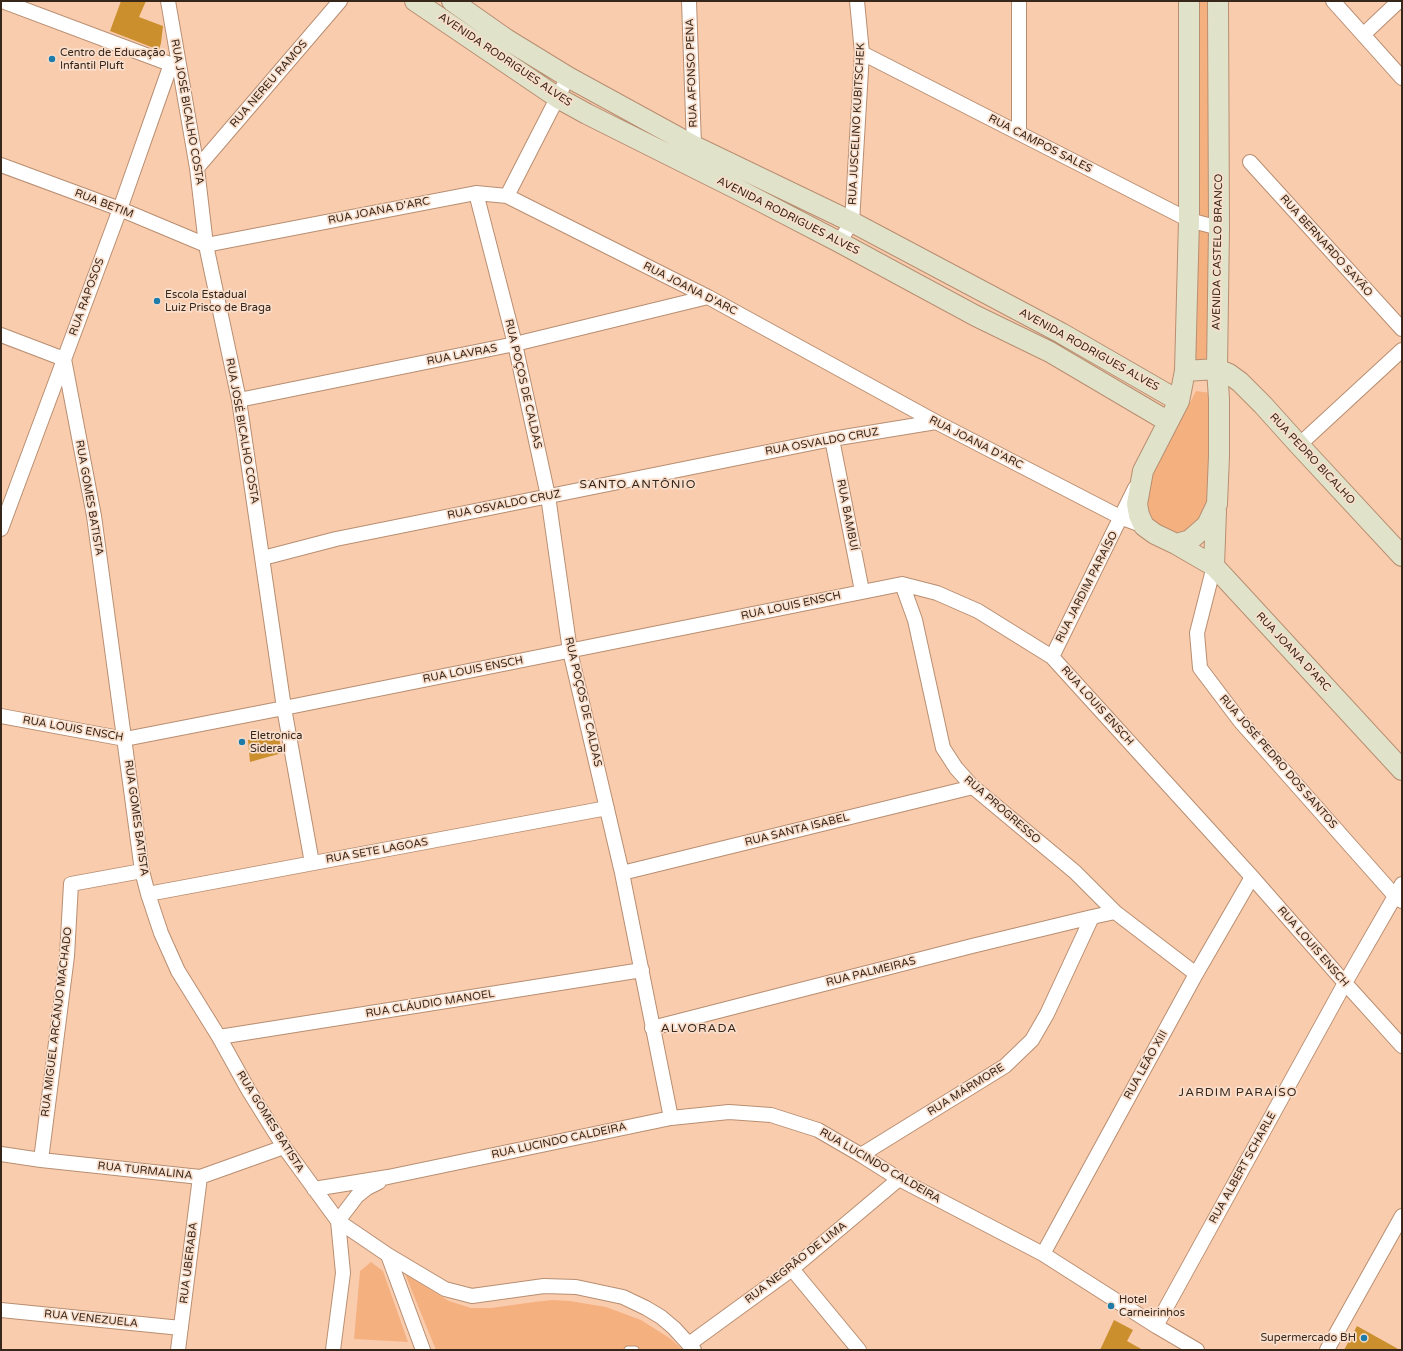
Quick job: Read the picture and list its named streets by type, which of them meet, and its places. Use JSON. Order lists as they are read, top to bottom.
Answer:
{
  "streets": {
    "street": [
      "AVENIDA RODRIGUES ALVES",
      "RUA AFONSO PENA",
      "RUA NEREU RAMOS",
      "RUA JOSÉ BICALHO COSTA",
      "RUA JUSCELINO KUBITSCHEK",
      "RUA CAMPOS SALES",
      "RUA BETIM",
      "RUA JOANA D'ARC",
      "RUA BERNARDO SAYÃO",
      "AVENIDA CASTELO BRANCO",
      "RUA RAPOSOS",
      "RUA LAVRAS",
      "RUA POÇOS DE CALDAS",
      "RUA OSVALDO CRUZ",
      "RUA PEDRO BICALHO",
      "RUA GOMES BATISTA",
      "RUA BAMBUÍ",
      "RUA JARDIM PARAÍSO",
      "RUA LOUIS ENSCH",
      "RUA JOSÉ PEDRO DOS SANTOS",
      "RUA PROGRESSO",
      "RUA SANTA ISABEL",
      "RUA SETE LAGOAS",
      "RUA PALMEIRAS",
      "RUA CLÁUDIO MANOEL",
      "RUA MIGUEL ARCÂNJO MACHADO",
      "RUA LEÃO XIII",
      "RUA MÁRMORE",
      "RUA LUCINDO CALDEIRA",
      "RUA ALBERT SCHARLE",
      "RUA TURMALINA",
      "RUA UBERABA",
      "RUA NEGRÃO DE LIMA",
      "RUA VENEZUELA"
    ]
  },
  "crossings": [
    ["AVENIDA RODRIGUES ALVES", "RUA AFONSO PENA"],
    ["AVENIDA RODRIGUES ALVES", "RUA JUSCELINO KUBITSCHEK"],
    ["RUA NEREU RAMOS", "RUA JOSÉ BICALHO COSTA"],
    ["RUA JOSÉ BICALHO COSTA", "RUA BETIM"],
    ["RUA JOSÉ BICALHO COSTA", "RUA JOANA D'ARC"],
    ["RUA JOSÉ BICALHO COSTA", "RUA RAPOSOS"],
    ["RUA JOSÉ BICALHO COSTA", "RUA LAVRAS"],
    ["RUA JOSÉ BICALHO COSTA", "RUA OSVALDO CRUZ"],
    ["RUA JOSÉ BICALHO COSTA", "RUA LOUIS ENSCH"],
    ["RUA JOSÉ BICALHO COSTA", "RUA SETE LAGOAS"],
    ["RUA JUSCELINO KUBITSCHEK", "RUA CAMPOS SALES"],
    ["RUA CAMPOS SALES", "AVENIDA CASTELO BRANCO"],
    ["RUA BETIM", "RUA JOANA D'ARC"],
    ["RUA BETIM", "RUA RAPOSOS"],
    ["RUA JOANA D'ARC", "AVENIDA CASTELO BRANCO"],
    ["RUA JOANA D'ARC", "RUA LAVRAS"],
    ["RUA JOANA D'ARC", "RUA POÇOS DE CALDAS"],
    ["RUA JOANA D'ARC", "RUA OSVALDO CRUZ"],
    ["RUA JOANA D'ARC", "RUA JARDIM PARAÍSO"],
    ["RUA JOANA D'ARC", "RUA JOSÉ PEDRO DOS SANTOS"],
    ["AVENIDA CASTELO BRANCO", "RUA PEDRO BICALHO"],
    ["AVENIDA CASTELO BRANCO", "RUA JOSÉ PEDRO DOS SANTOS"],
    ["RUA RAPOSOS", "RUA GOMES BATISTA"],
    ["RUA LAVRAS", "RUA POÇOS DE CALDAS"],
    ["RUA POÇOS DE CALDAS", "RUA OSVALDO CRUZ"],
    ["RUA POÇOS DE CALDAS", "RUA LOUIS ENSCH"],
    ["RUA POÇOS DE CALDAS", "RUA SANTA ISABEL"],
    ["RUA POÇOS DE CALDAS", "RUA SETE LAGOAS"],
    ["RUA POÇOS DE CALDAS", "RUA PALMEIRAS"],
    ["RUA POÇOS DE CALDAS", "RUA CLÁUDIO MANOEL"],
    ["RUA POÇOS DE CALDAS", "RUA LUCINDO CALDEIRA"],
    ["RUA OSVALDO CRUZ", "RUA BAMBUÍ"],
    ["RUA GOMES BATISTA", "RUA LOUIS ENSCH"],
    ["RUA GOMES BATISTA", "RUA SETE LAGOAS"],
    ["RUA GOMES BATISTA", "RUA CLÁUDIO MANOEL"],
    ["RUA GOMES BATISTA", "RUA MIGUEL ARCÂNJO MACHADO"],
    ["RUA GOMES BATISTA", "RUA LUCINDO CALDEIRA"],
    ["RUA GOMES BATISTA", "RUA TURMALINA"],
    ["RUA BAMBUÍ", "RUA LOUIS ENSCH"],
    ["RUA JARDIM PARAÍSO", "RUA LOUIS ENSCH"],
    ["RUA LOUIS ENSCH", "RUA PROGRESSO"],
    ["RUA LOUIS ENSCH", "RUA LEÃO XIII"],
    ["RUA LOUIS ENSCH", "RUA ALBERT SCHARLE"],
    ["RUA JOSÉ PEDRO DOS SANTOS", "RUA ALBERT SCHARLE"],
    ["RUA PROGRESSO", "RUA SANTA ISABEL"],
    ["RUA PROGRESSO", "RUA LEÃO XIII"],
    ["RUA PALMEIRAS", "RUA MÁRMORE"],
    ["RUA MIGUEL ARCÂNJO MACHADO", "RUA TURMALINA"],
    ["RUA LEÃO XIII", "RUA LUCINDO CALDEIRA"],
    ["RUA MÁRMORE", "RUA LUCINDO CALDEIRA"],
    ["RUA LUCINDO CALDEIRA", "RUA ALBERT SCHARLE"],
    ["RUA LUCINDO CALDEIRA", "RUA NEGRÃO DE LIMA"],
    ["RUA TURMALINA", "RUA UBERABA"],
    ["RUA UBERABA", "RUA VENEZUELA"]
  ],
  "districts": ["SANTO ANTÔNIO", "ALVORADA", "JARDIM PARAÍSO"],
  "places": [
    "Centro de Educação Infantil Pluft",
    "Escola Estadual Luiz Prisco de Braga",
    "Eletronica Sideral",
    "Hotel Carneirinhos",
    "Supermercado BH"
  ]
}
